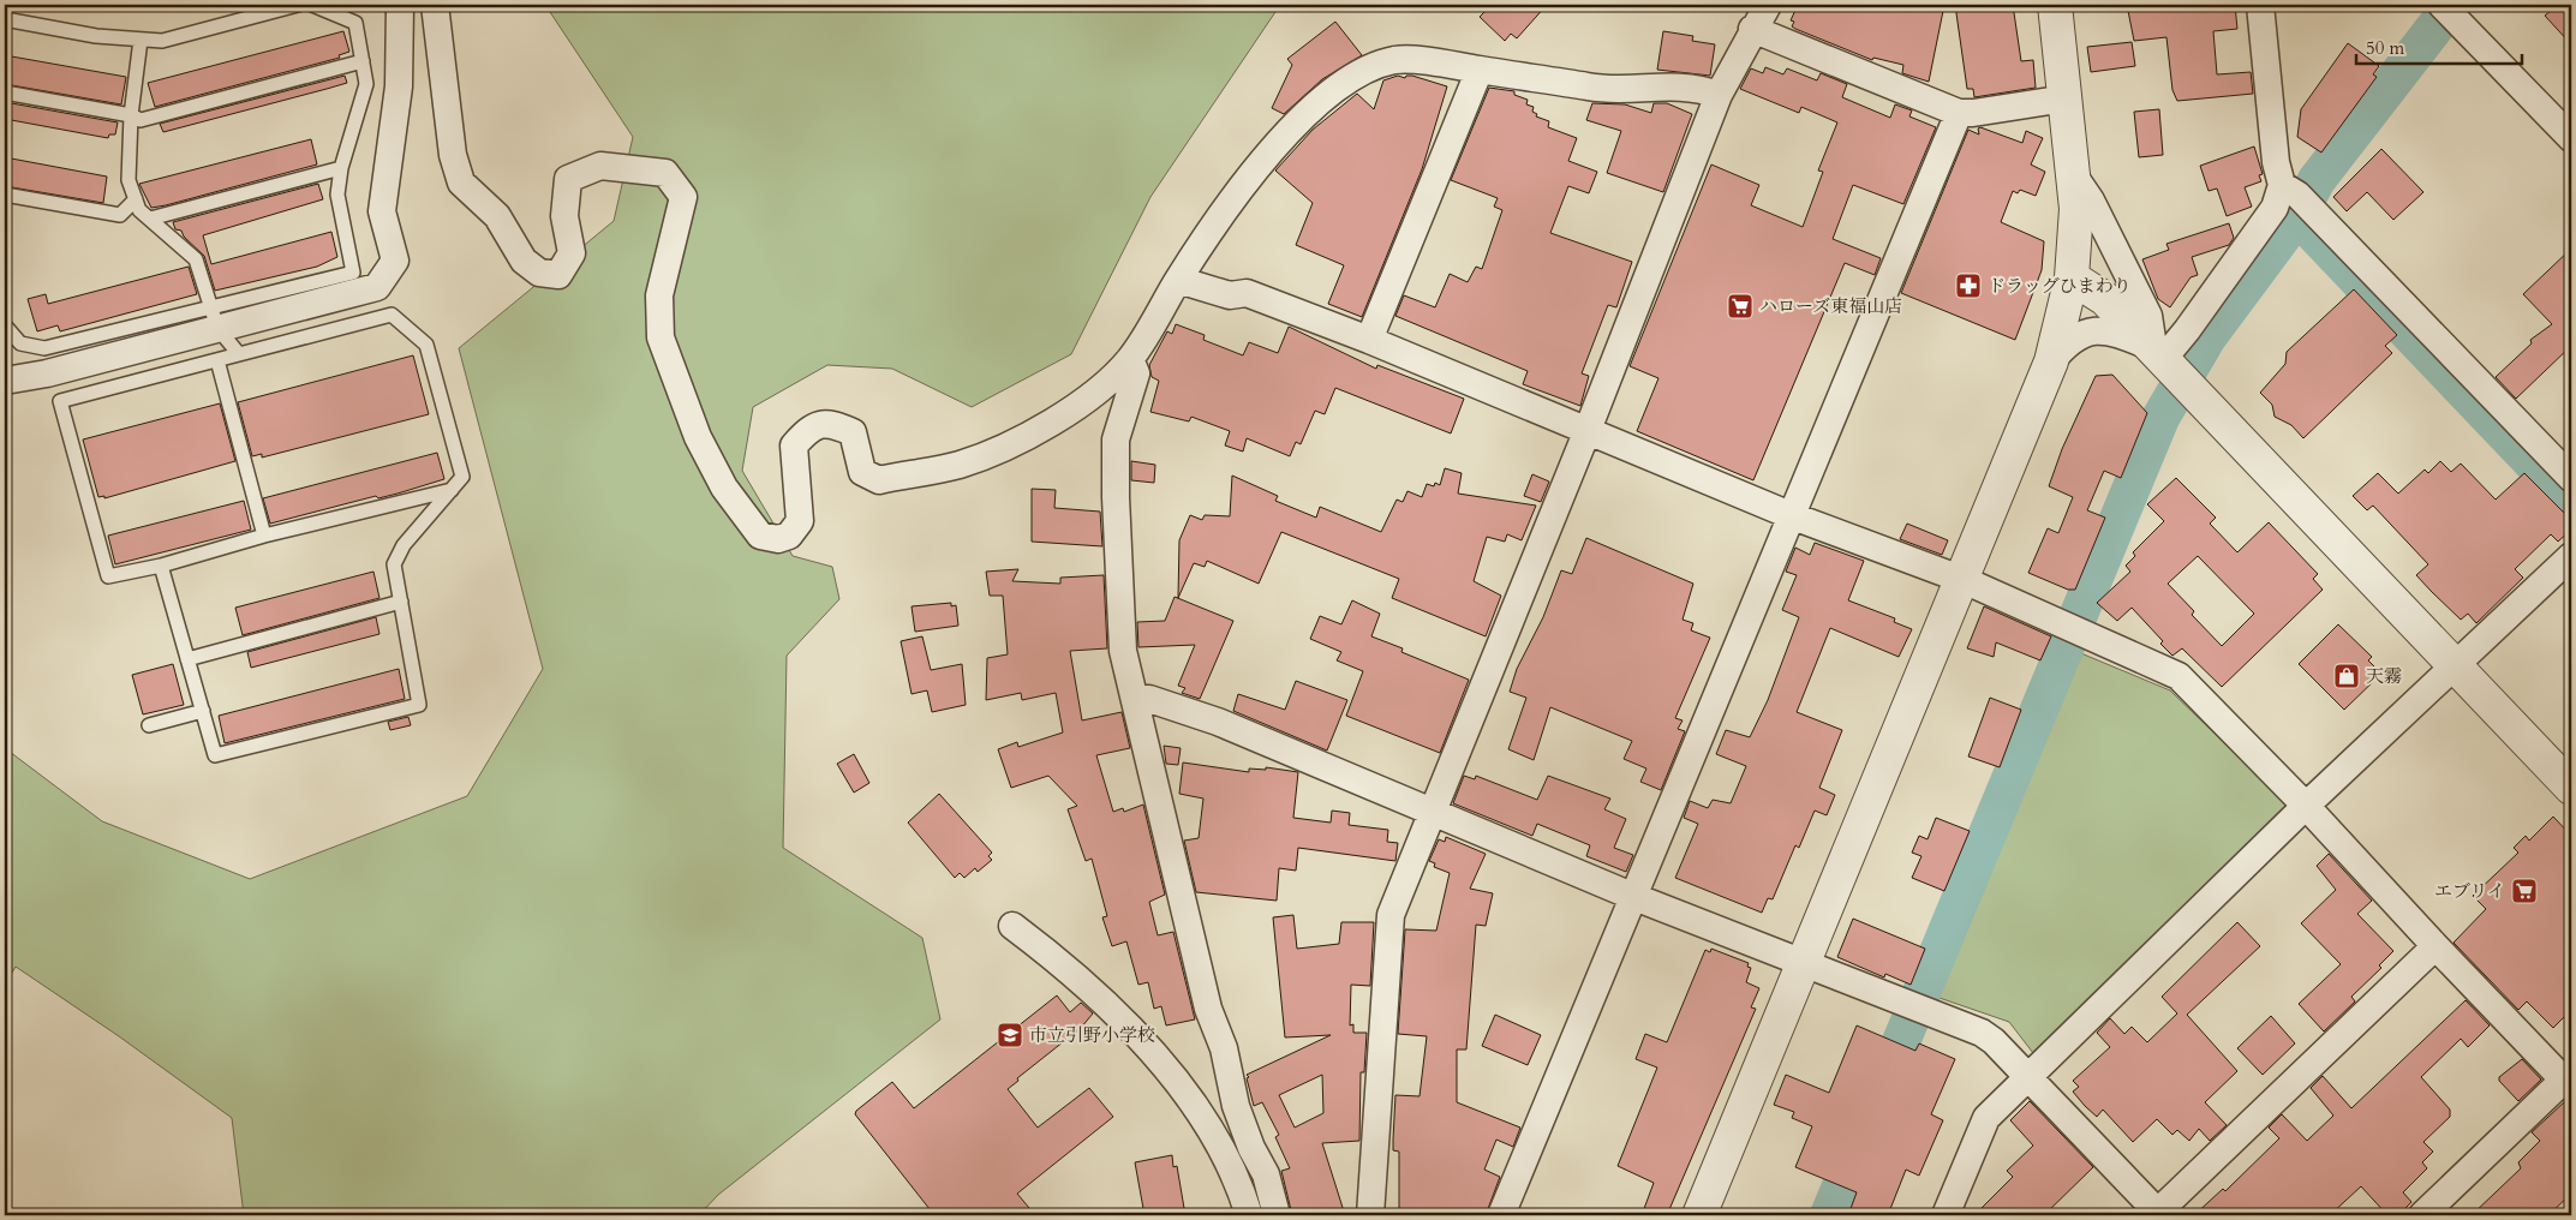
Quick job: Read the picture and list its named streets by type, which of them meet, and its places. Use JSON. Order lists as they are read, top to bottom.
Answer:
{
  "places": {
    "pharmacy": ["ドラッグひまわり"],
    "supermarket": ["ハローズ東福山店", "エブリイ"],
    "shop": ["天霧"],
    "school or university": ["市立引野小学校"]
  },
  "scale_bar": "50 m"
}
